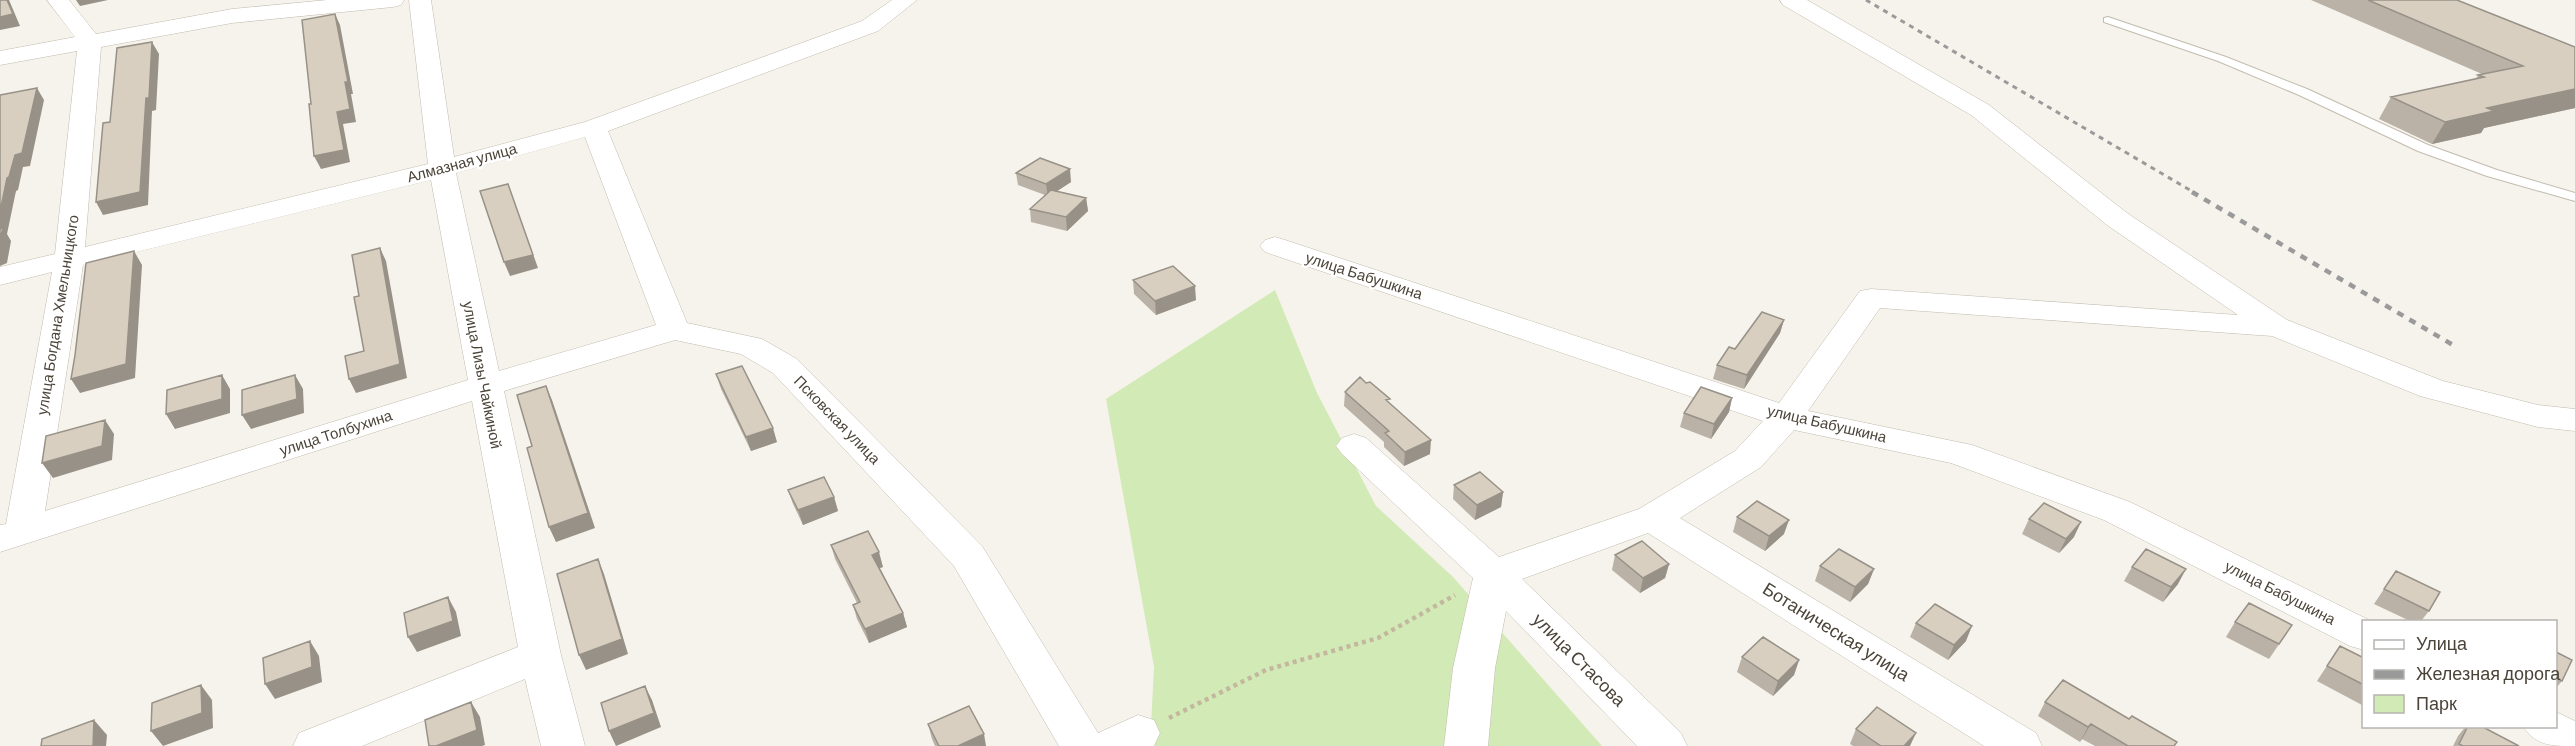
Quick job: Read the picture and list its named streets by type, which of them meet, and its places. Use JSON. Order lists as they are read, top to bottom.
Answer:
{
  "streets": {
    "street": [
      "Алмазная улица",
      "улица Бабушкина",
      "улица Богдана Хмельницкого",
      "улица Лизы Чайкиной",
      "Псковская улица",
      "улица Толбухина",
      "Ботаническая улица",
      "улица Стасова"
    ]
  },
  "crossings": [
    ["Алмазная улица", "улица Богдана Хмельницкого"],
    ["Алмазная улица", "улица Лизы Чайкиной"],
    ["улица Богдана Хмельницкого", "улица Толбухина"],
    ["улица Лизы Чайкиной", "улица Толбухина"],
    ["Псковская улица", "улица Толбухина"]
  ],
  "legend": ["Улица", "Железная дорога", "Парк"]
}
